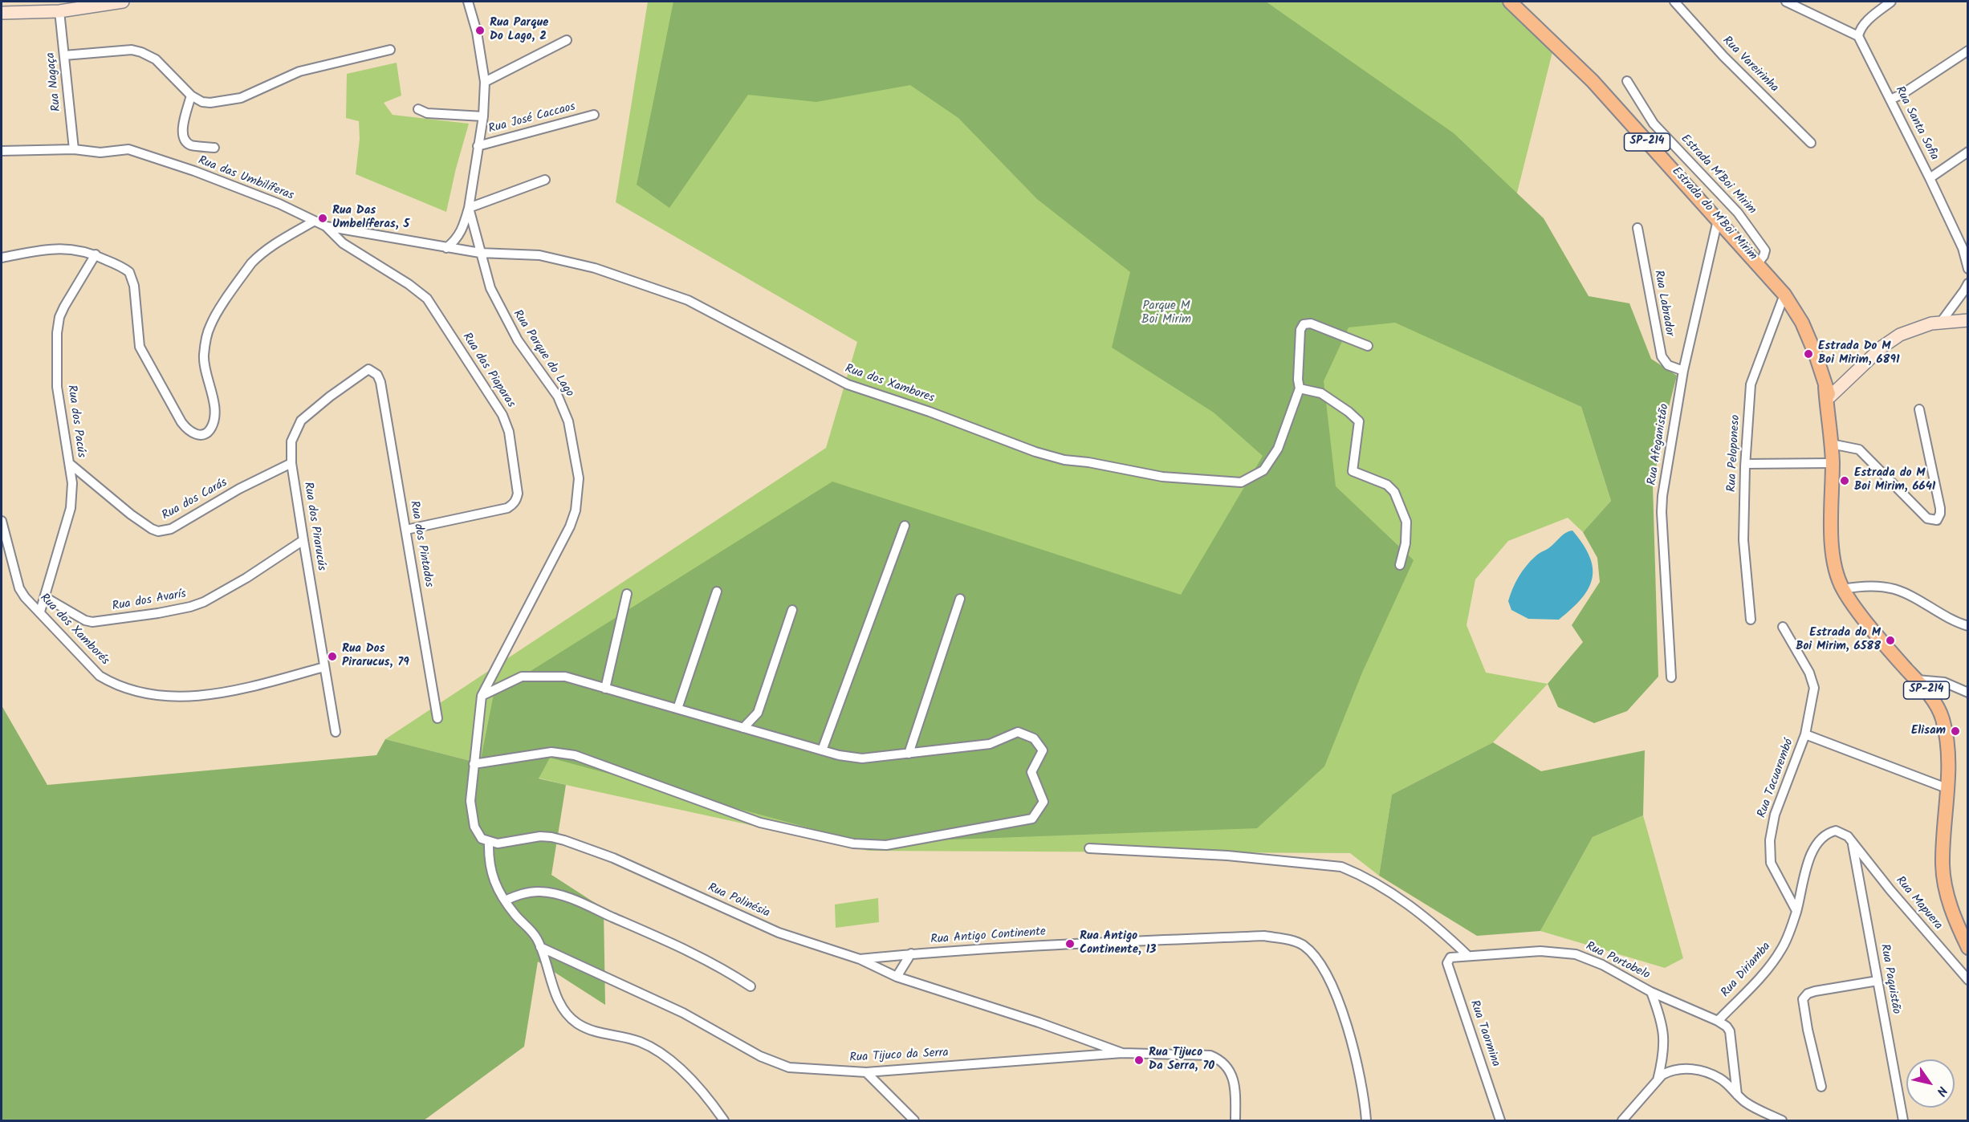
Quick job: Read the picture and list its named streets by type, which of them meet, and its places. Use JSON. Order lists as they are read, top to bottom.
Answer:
{
  "streets": {
    "main road": ["SP-214", "Estrada do M'Boi Mirim"],
    "street": [
      "Rua Vareirinha",
      "Rua Nagaça",
      "Rua José Caccaos",
      "Rua Santa Sofia",
      "Estrada M'Boi Mirim",
      "Rua das Umbilíferas",
      "Rua Labrador",
      "Rua Parque do Lago",
      "Rua das Piaparas",
      "Rua dos Xambores",
      "Rua dos Pacús",
      "Rua Afeganistão",
      "Rua Peloponeso",
      "Rua dos Carás",
      "Rua dos Pirarucús",
      "Rua dos Pintados",
      "Rua dos Avarís",
      "Rua dos Xamborés",
      "Rua Tacuarembó",
      "Rua Polinésia",
      "Rua Mapuera",
      "Rua Antigo Continente",
      "Rua Portobelo",
      "Rua Diriamba",
      "Rua Paquistão",
      "Rua Taormina",
      "Rua Tijuco da Serra"
    ]
  },
  "crossings": [
    ["Rua Nagaça", "Rua das Umbilíferas"],
    ["Rua José Caccaos", "Rua Parque do Lago"],
    ["Estrada M'Boi Mirim", "Estrada do M'Boi Mirim"],
    ["Rua das Umbilíferas", "Rua Parque do Lago"],
    ["Rua das Umbilíferas", "Rua das Piaparas"],
    ["Rua das Umbilíferas", "Rua dos Xambores"],
    ["Estrada do M'Boi Mirim", "Rua Afeganistão"],
    ["Estrada do M'Boi Mirim", "Rua Peloponeso"],
    ["Estrada do M'Boi Mirim", "Rua Tacuarembó"],
    ["Rua Labrador", "Rua Afeganistão"],
    ["Rua Parque do Lago", "Rua dos Xambores"],
    ["Rua das Piaparas", "Rua dos Pintados"],
    ["Rua dos Pacús", "Rua dos Carás"],
    ["Rua dos Pacús", "Rua dos Avarís"],
    ["Rua dos Pacús", "Rua dos Xamborés"],
    ["Rua dos Carás", "Rua dos Pirarucús"],
    ["Rua dos Pirarucús", "Rua dos Pintados"],
    ["Rua dos Pirarucús", "Rua dos Avarís"],
    ["Rua dos Pirarucús", "Rua dos Xamborés"],
    ["Rua Tacuarembó", "Rua Diriamba"],
    ["Rua Polinésia", "Rua Antigo Continente"],
    ["Rua Polinésia", "Rua Tijuco da Serra"],
    ["Rua Mapuera", "Rua Diriamba"],
    ["Rua Mapuera", "Rua Paquistão"],
    ["Rua Portobelo", "Rua Taormina"],
    ["Rua Diriamba", "Rua Paquistão"]
  ],
  "parks": ["Parque M Boi Mirim"],
  "places": [
    "Rua Parque Do Lago, 2",
    "Rua Das Umbelíferas, 5",
    "Estrada Do M Boi Mirim, 6891",
    "Estrada do M Boi Mirim, 6641",
    "Estrada do M Boi Mirim, 6588",
    "Rua Dos Pirarucus, 79",
    "Elisam",
    "Rua Antigo Continente, 13",
    "Rua Tijuco Da Serra, 70"
  ],
  "north": "bottom right"
}
